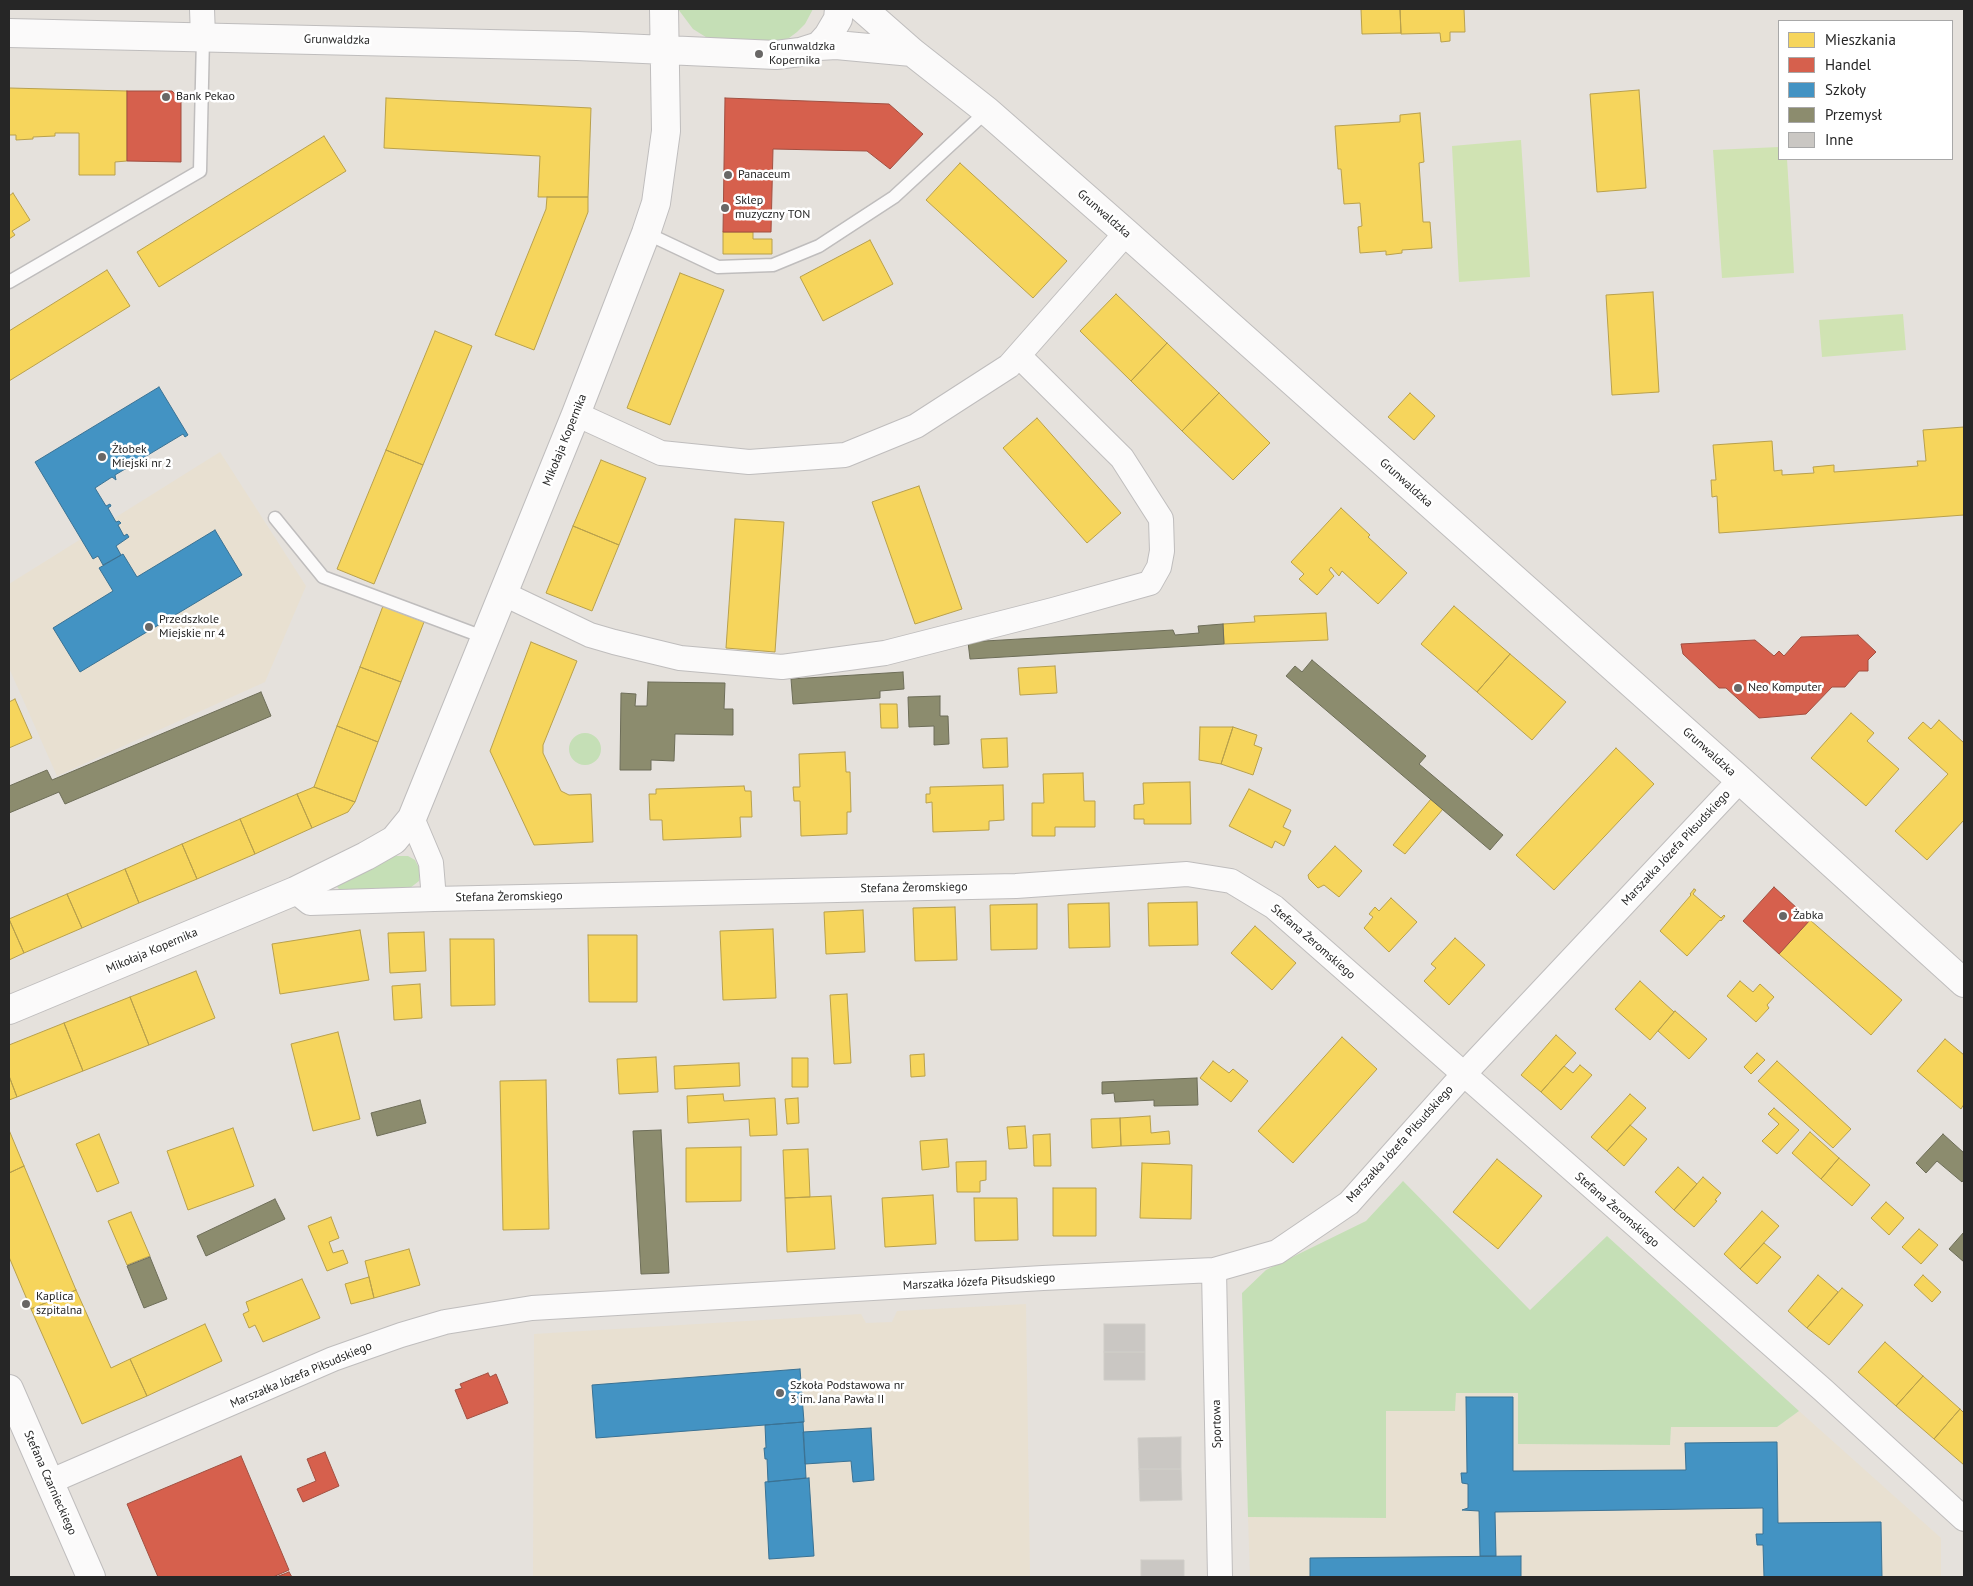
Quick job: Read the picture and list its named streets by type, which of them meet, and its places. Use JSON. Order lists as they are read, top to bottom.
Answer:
{
  "streets": {
    "street": [
      "Grunwaldzka",
      "Mikołaja Kopernika",
      "Marszałka Józefa Piłsudskiego",
      "Stefana Żeromskiego",
      "Sportowa",
      "Stefana Czarnieckiego"
    ]
  },
  "crossings": [
    ["Grunwaldzka", "Mikołaja Kopernika"],
    ["Grunwaldzka", "Marszałka Józefa Piłsudskiego"],
    ["Marszałka Józefa Piłsudskiego", "Stefana Żeromskiego"],
    ["Marszałka Józefa Piłsudskiego", "Sportowa"],
    ["Marszałka Józefa Piłsudskiego", "Stefana Czarnieckiego"]
  ],
  "places": [
    "Grunwaldzka Kopernika",
    "Bank Pekao",
    "Panaceum",
    "Sklep muzyczny TON",
    "Żłobek Miejski nr 2",
    "Przedszkole Miejskie nr 4",
    "Neo Komputer",
    "Żabka",
    "Kaplica szpitalna",
    "Szkoła Podstawowa nr 3 im. Jana Pawła II"
  ],
  "legend": [
    "Mieszkania",
    "Handel",
    "Szkoły",
    "Przemysł",
    "Inne"
  ]
}
